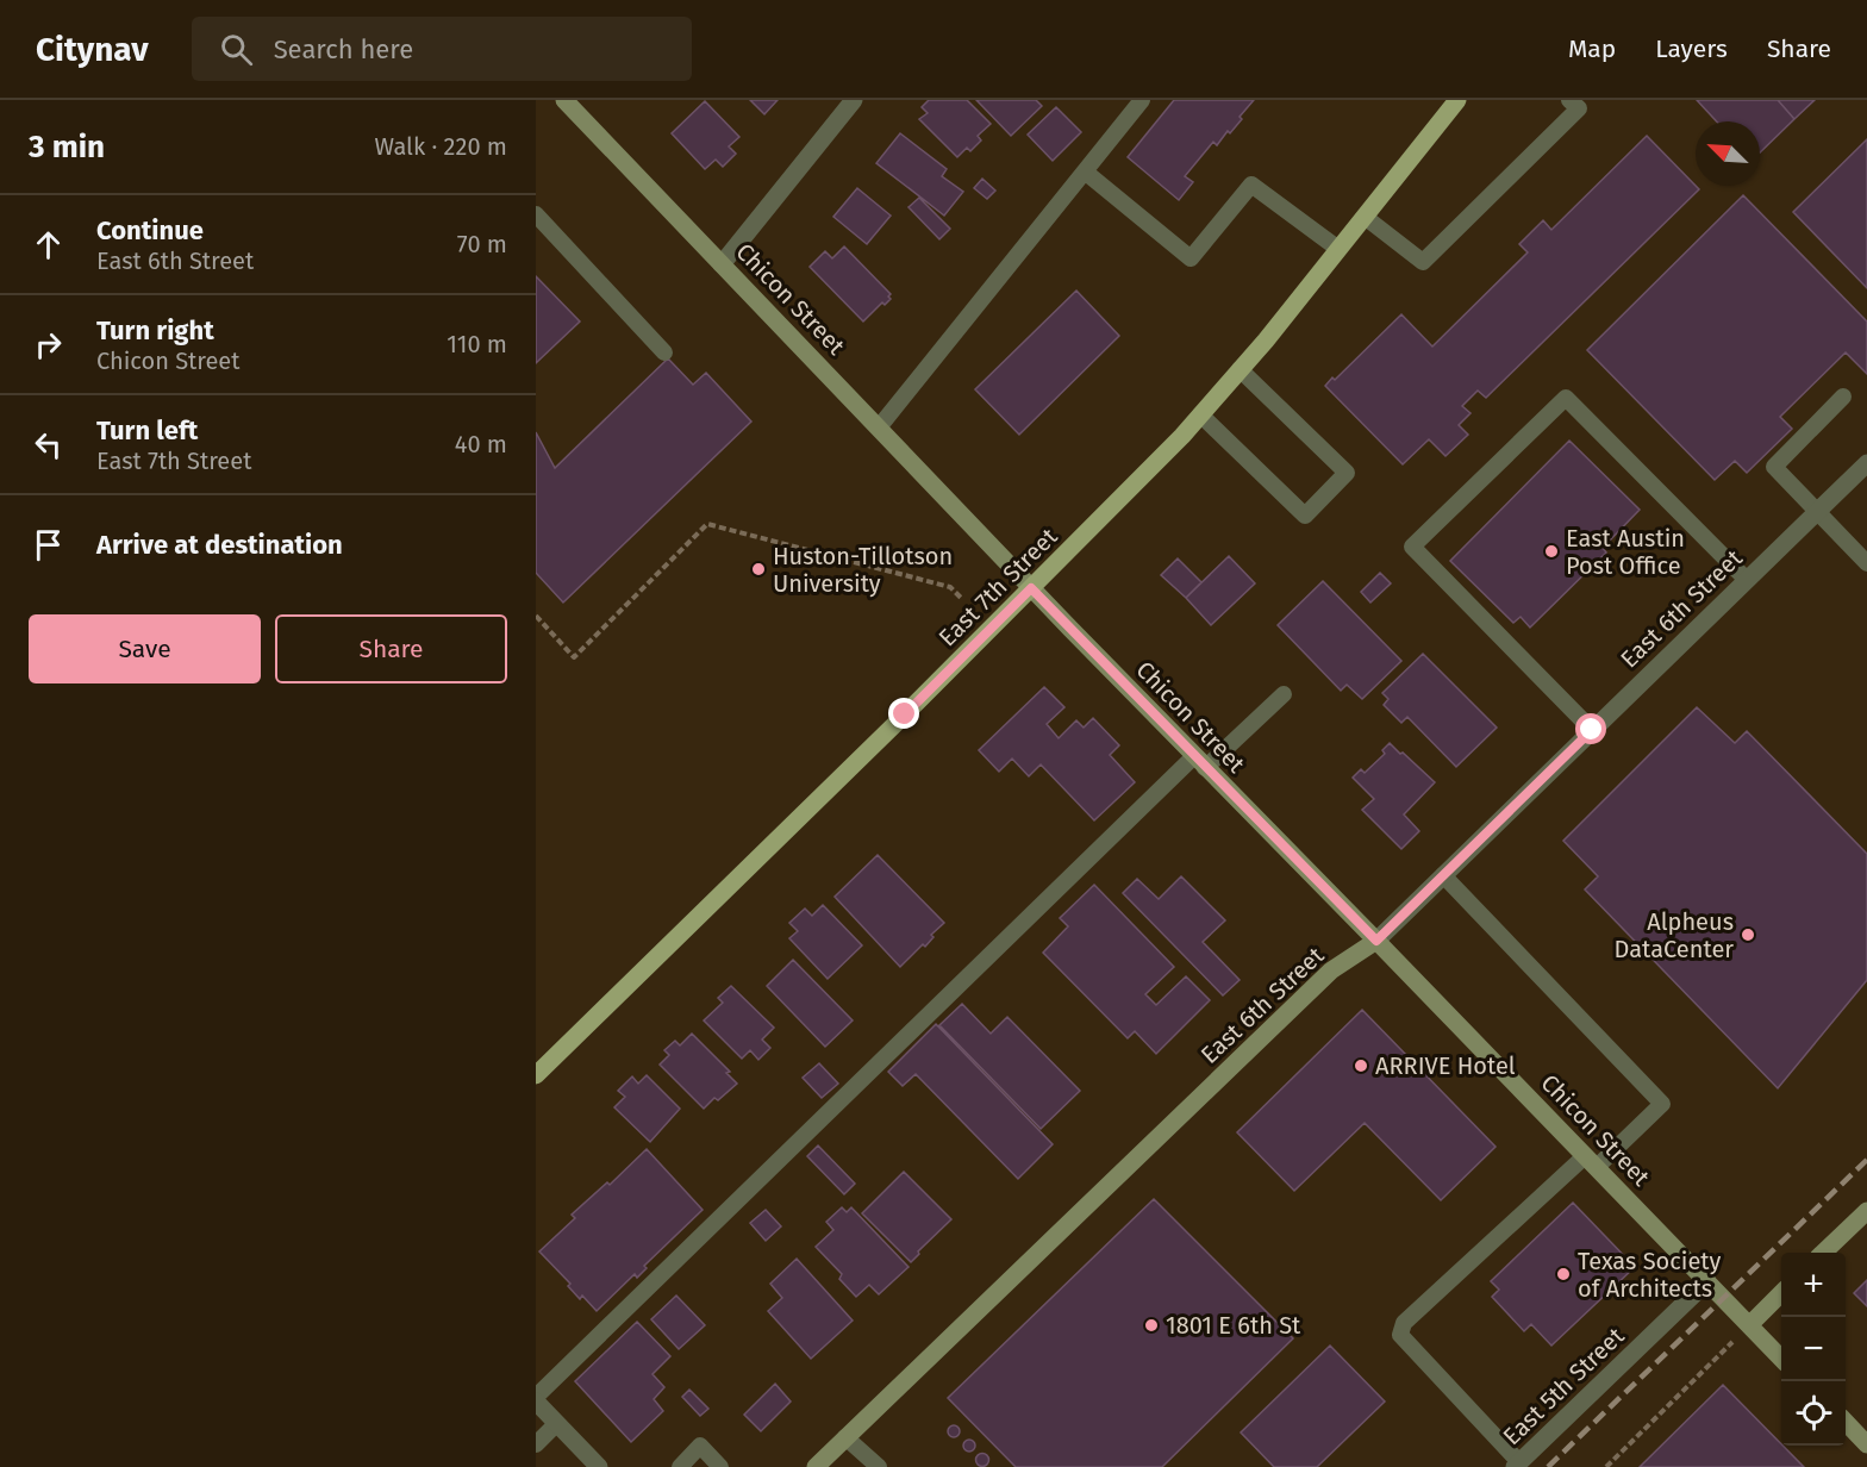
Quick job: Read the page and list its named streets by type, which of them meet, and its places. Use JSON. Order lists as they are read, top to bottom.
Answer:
{
  "streets": {
    "main road": ["East 7th Street"],
    "street": ["Chicon Street", "East 6th Street", "East 5th Street"]
  },
  "crossings": [
    ["Chicon Street", "East 7th Street"],
    ["Chicon Street", "East 6th Street"],
    ["Chicon Street", "East 5th Street"]
  ],
  "places": [
    "East Austin Post Office",
    "Huston-Tillotson University",
    "Alpheus DataCenter",
    "ARRIVE Hotel",
    "Texas Society of Architects",
    "1801 E 6th St"
  ],
  "north": "top left",
  "page": {
    "header": "Citynav",
    "search": "Search here",
    "nav": ["Map", "Layers", "Share"],
    "heading": ["3 min", "Walk · 220 m"],
    "list": [
      ["Continue", "East 6th Street", "70 m"],
      ["Turn right", "Chicon Street", "110 m"],
      ["Turn left", "East 7th Street", "40 m"],
      "Arrive at destination"
    ],
    "buttons": ["Save", "Share"],
    "map_buttons": ["+", "−"]
  }
}
